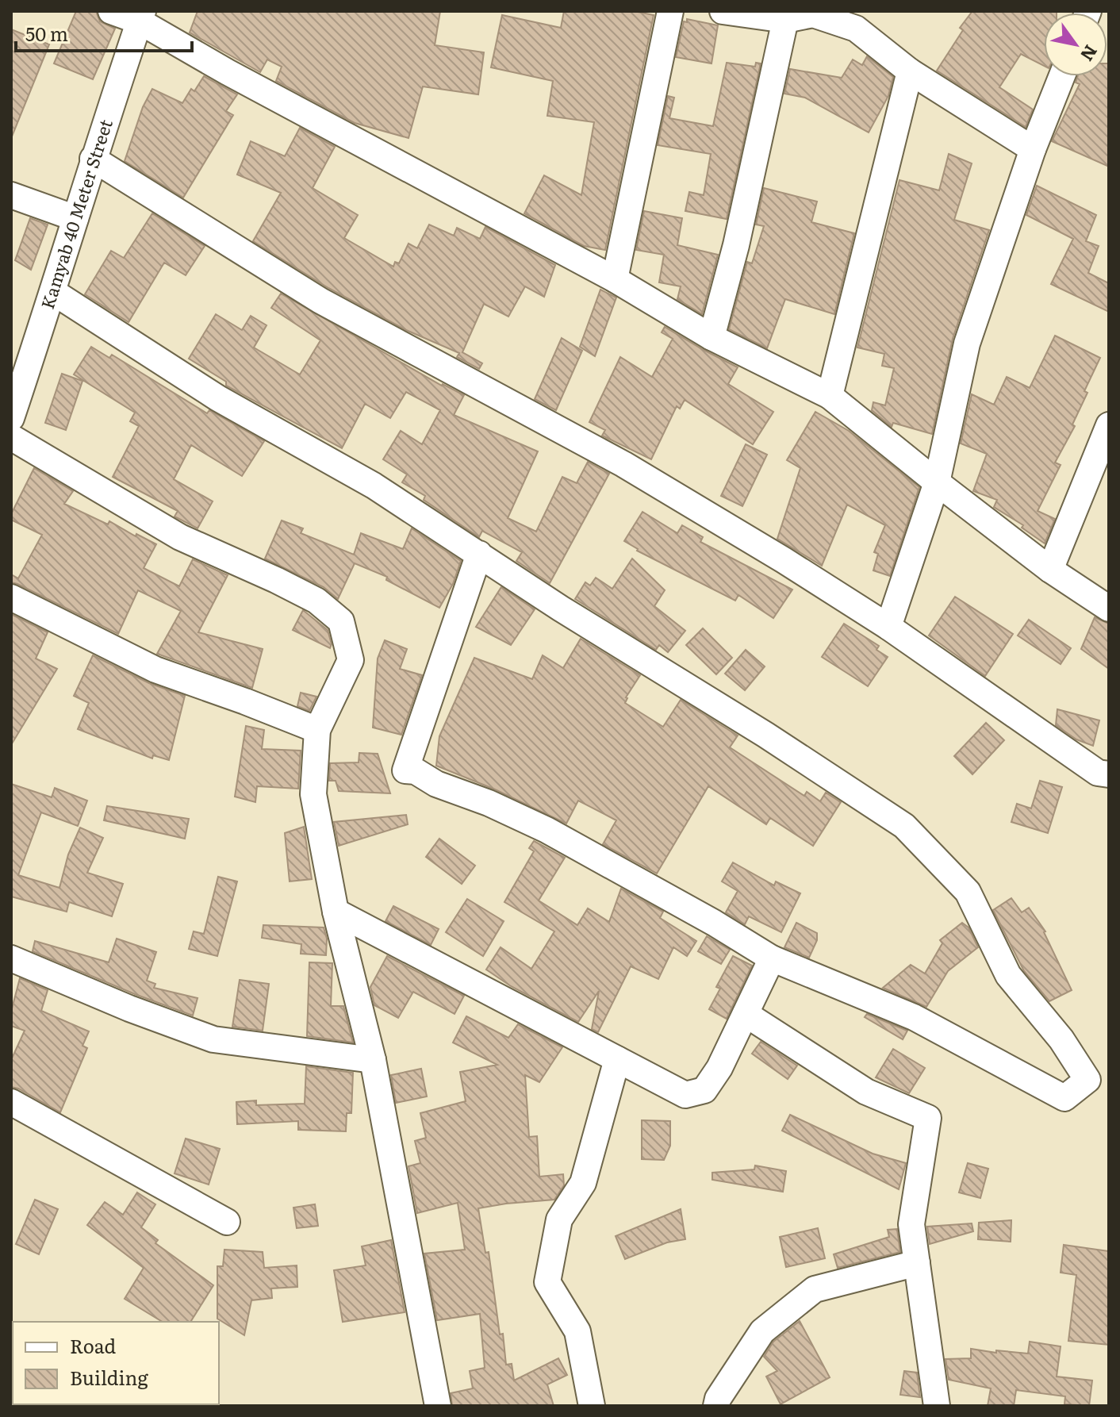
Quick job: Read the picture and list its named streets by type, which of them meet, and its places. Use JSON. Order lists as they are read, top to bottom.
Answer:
{
  "streets": {
    "street": ["Kamyab 40 Meter Street"]
  },
  "legend": ["Road", "Building"],
  "scale_bar": "50 m",
  "north": "bottom right"
}
